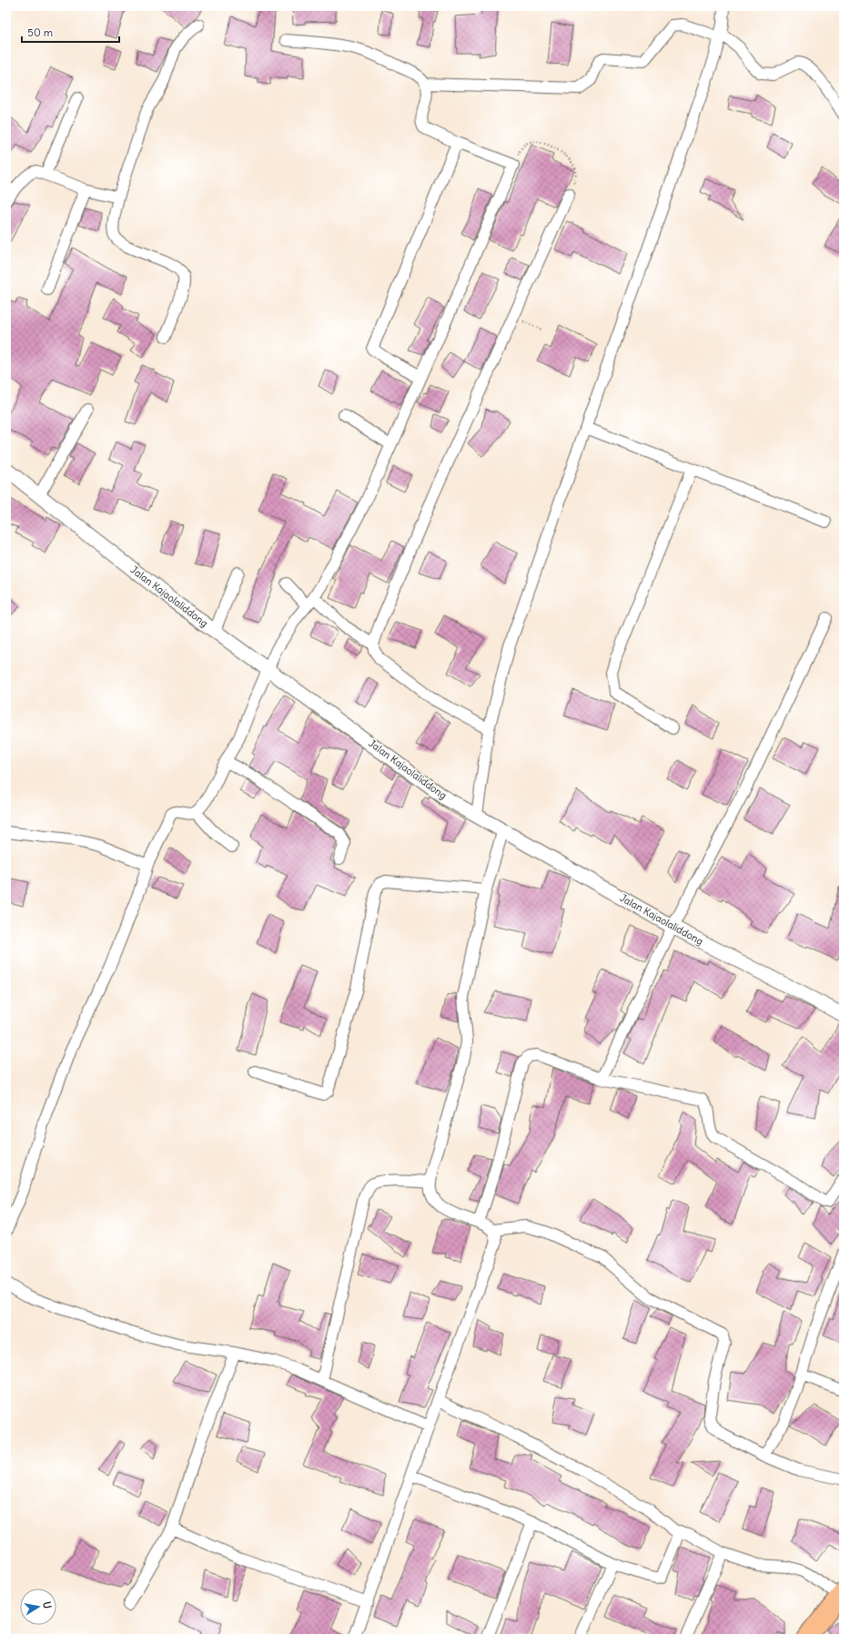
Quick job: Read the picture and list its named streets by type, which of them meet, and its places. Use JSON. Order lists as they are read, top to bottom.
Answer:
{
  "streets": {
    "street": ["Jalan Kajaolaliddong"]
  },
  "scale_bar": "50 m",
  "north": "right"
}
